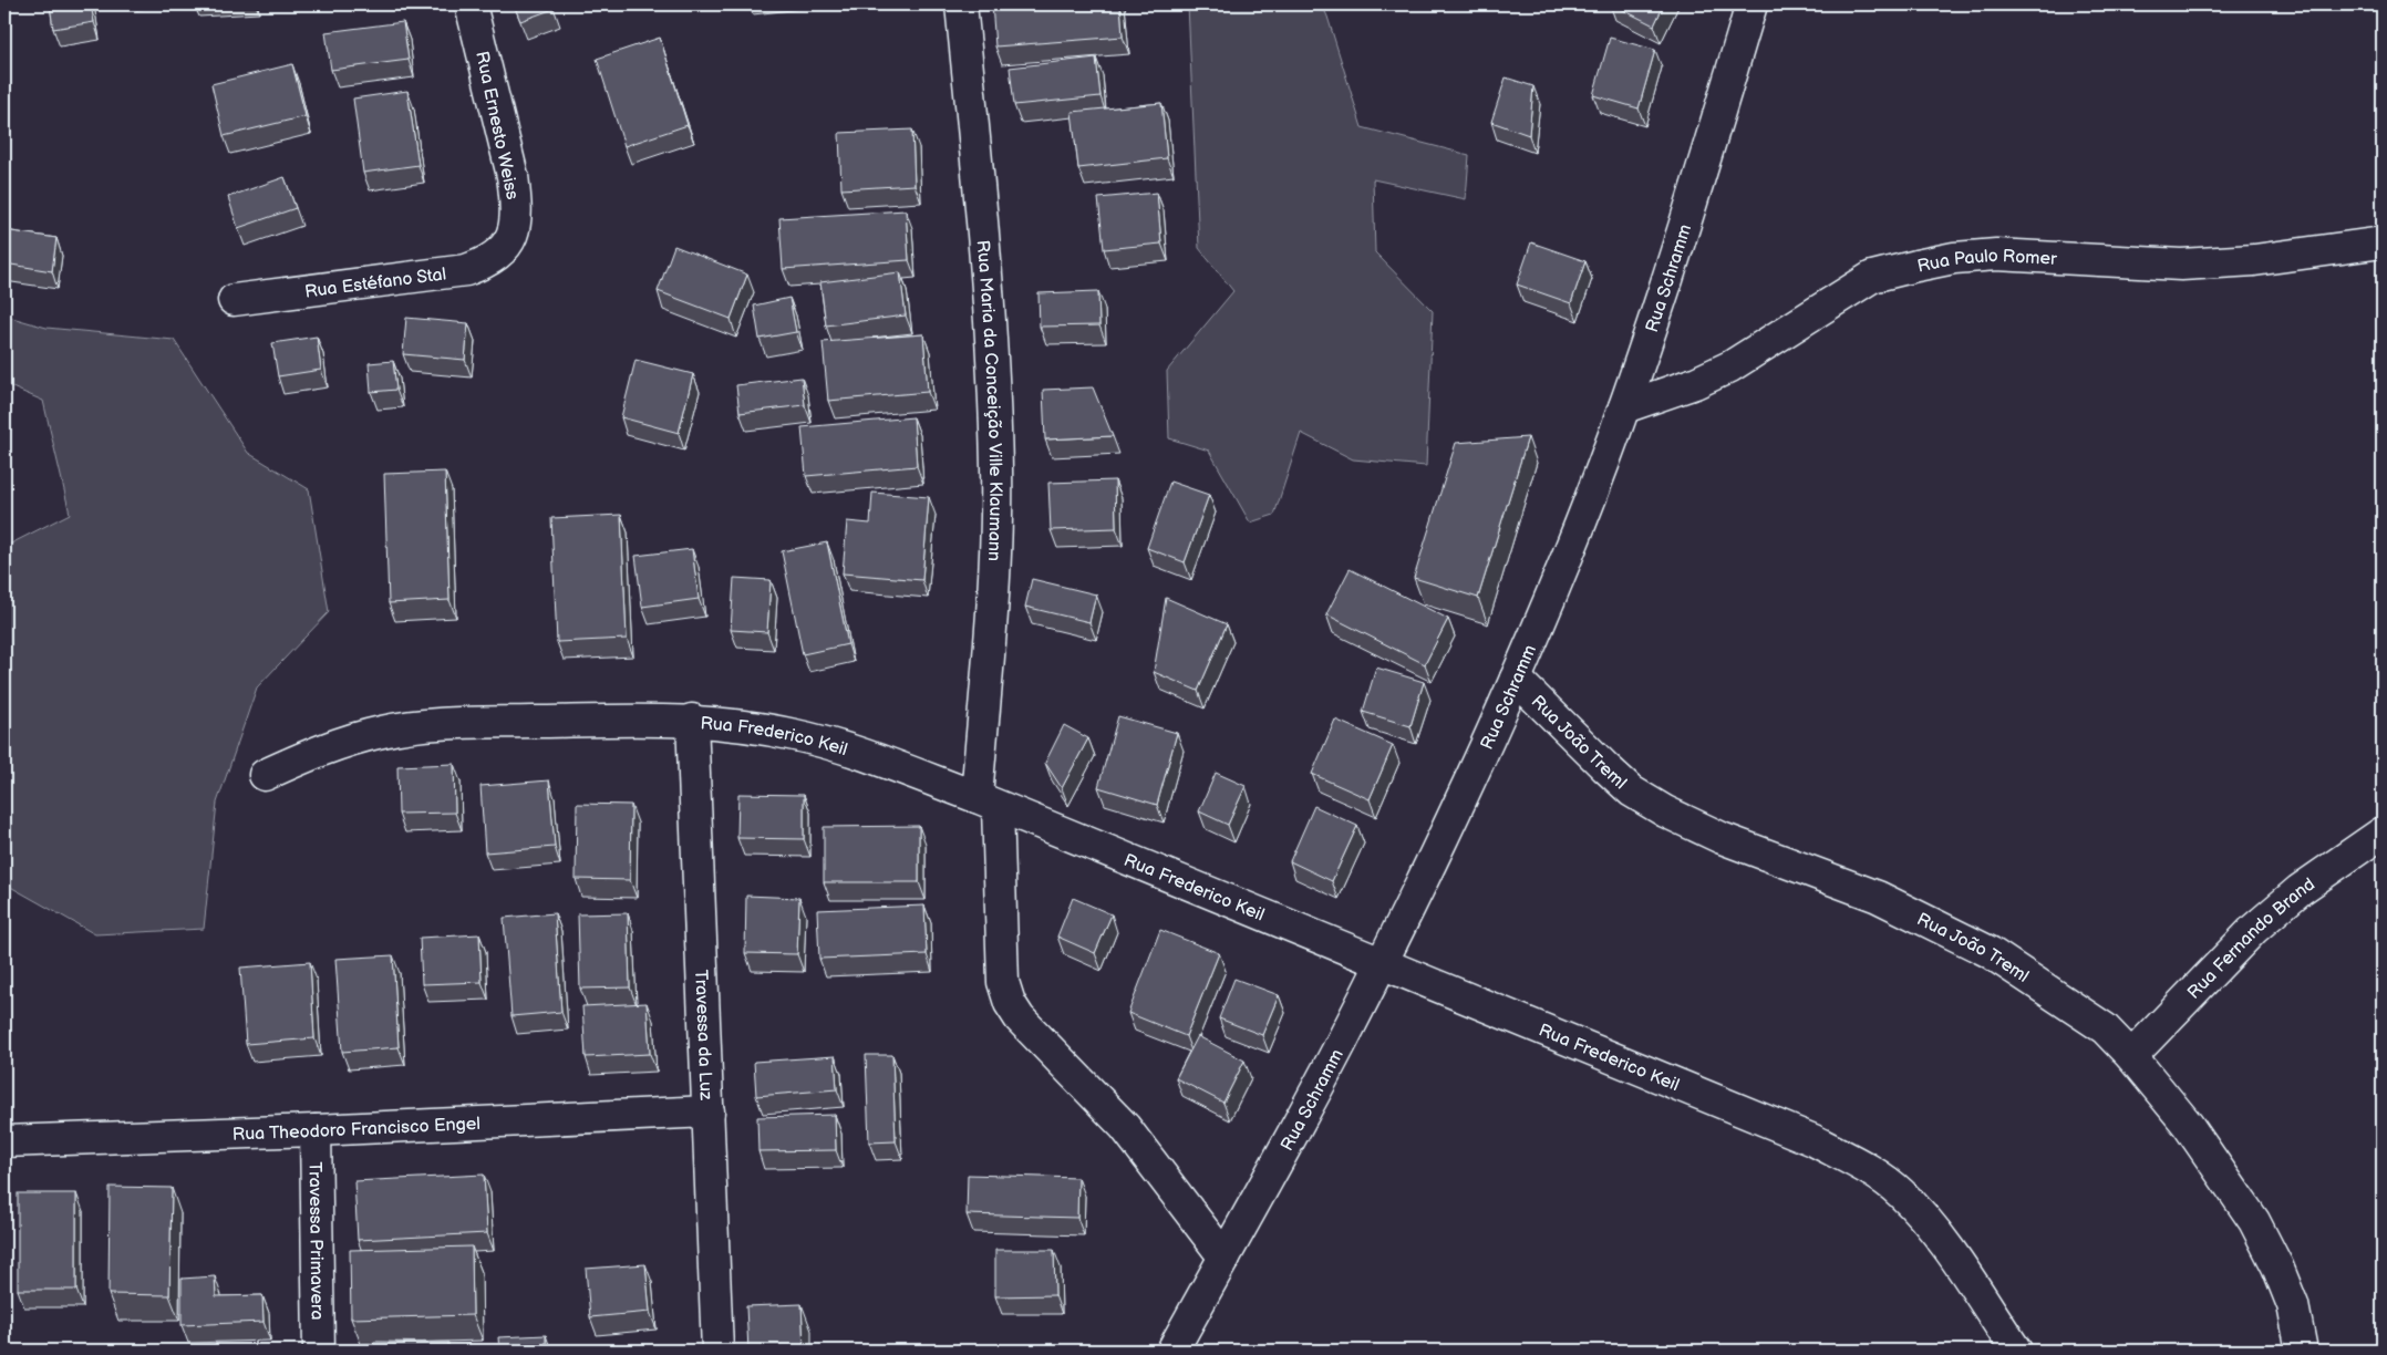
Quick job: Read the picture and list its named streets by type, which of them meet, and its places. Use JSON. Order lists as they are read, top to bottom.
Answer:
{
  "streets": {
    "street": [
      "Rua Ernesto Weiss",
      "Rua Paulo Romer",
      "Rua Schramm",
      "Rua Estéfano Stal",
      "Rua Maria da Conceição Ville Klaumann",
      "Rua Frederico Keil",
      "Rua João Treml",
      "Rua Fernando Brand",
      "Travessa da Luz",
      "Rua Theodoro Francisco Engel",
      "Travessa Primavera"
    ]
  },
  "crossings": [
    ["Rua Ernesto Weiss", "Rua Estéfano Stal"],
    ["Rua Paulo Romer", "Rua Schramm"],
    ["Rua Schramm", "Rua Maria da Conceição Ville Klaumann"],
    ["Rua Schramm", "Rua Frederico Keil"],
    ["Rua Schramm", "Rua João Treml"],
    ["Rua Maria da Conceição Ville Klaumann", "Rua Frederico Keil"],
    ["Rua Frederico Keil", "Travessa da Luz"],
    ["Rua João Treml", "Rua Fernando Brand"],
    ["Travessa da Luz", "Rua Theodoro Francisco Engel"],
    ["Rua Theodoro Francisco Engel", "Travessa Primavera"]
  ]
}
